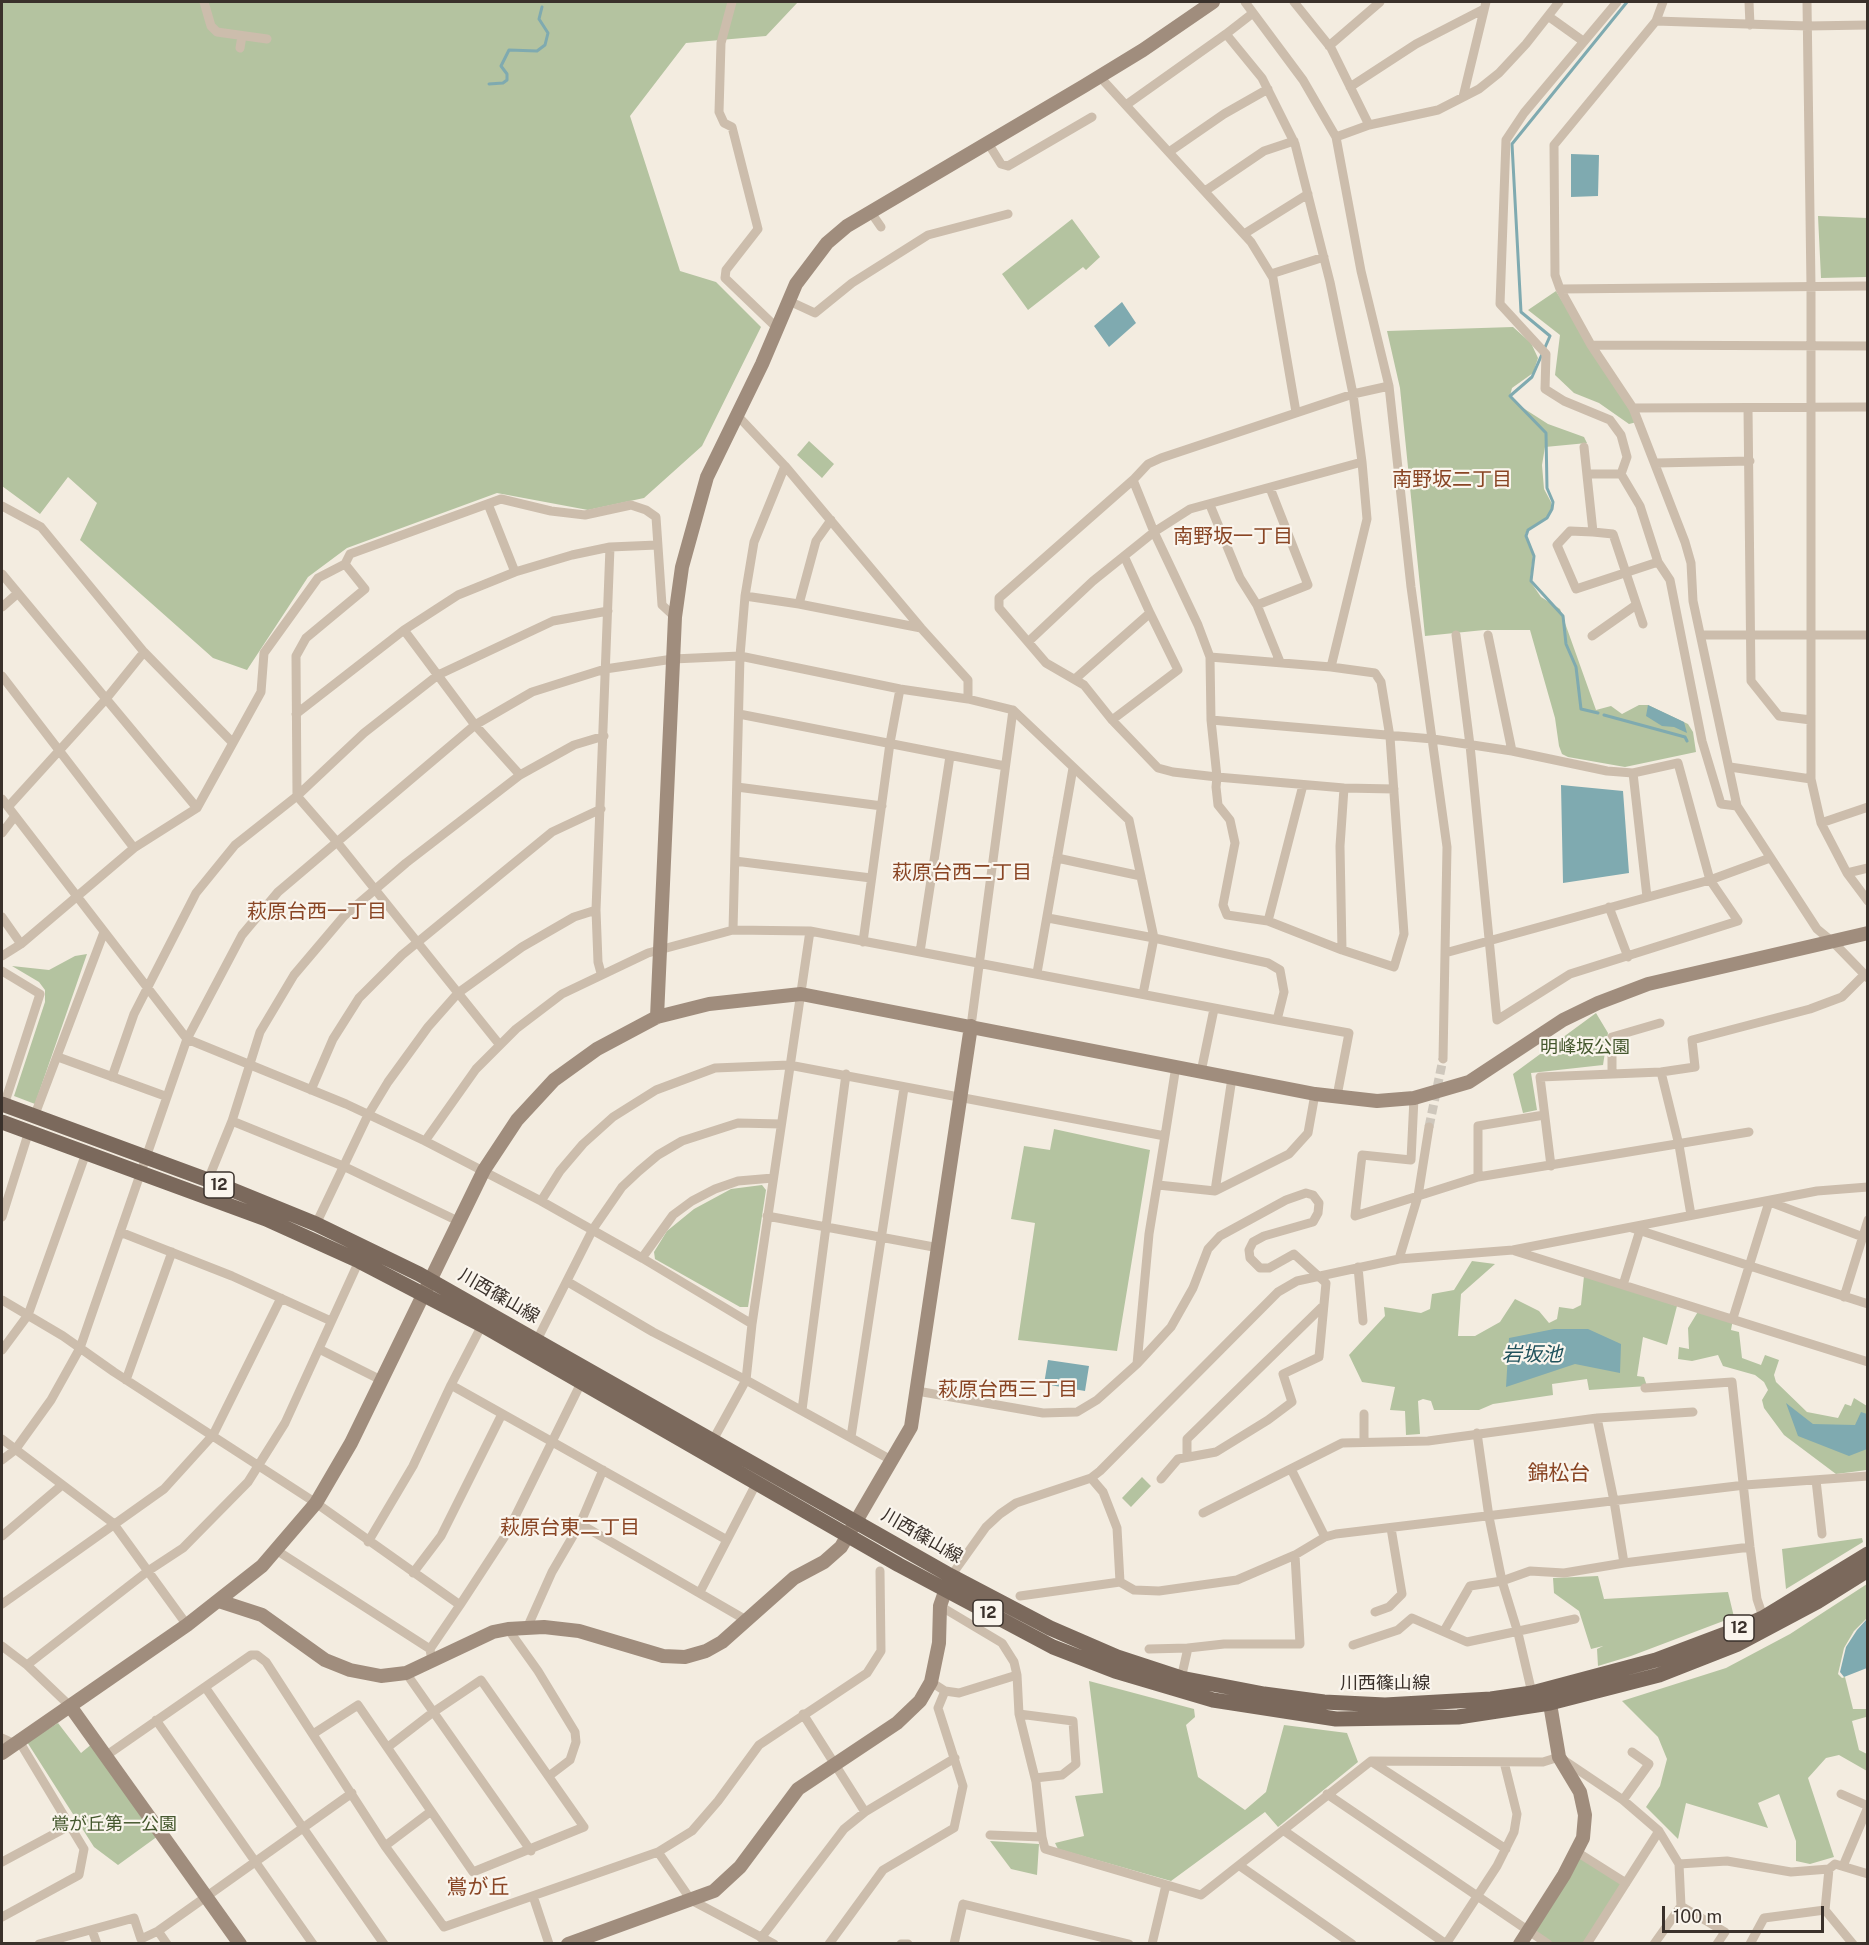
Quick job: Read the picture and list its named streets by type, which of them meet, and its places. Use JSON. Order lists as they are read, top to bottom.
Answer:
{
  "streets": {
    "main road": ["12", "川西篠山線"]
  },
  "districts": [
    "南野坂二丁目",
    "南野坂一丁目",
    "萩原台西二丁目",
    "萩原台西一丁目",
    "萩原台西三丁目",
    "錦松台",
    "萩原台東二丁目",
    "鴬が丘"
  ],
  "water": ["岩坂池"],
  "parks": ["明峰坂公園", "鴬が丘第一公園"],
  "scale_bar": "100 m"
}
